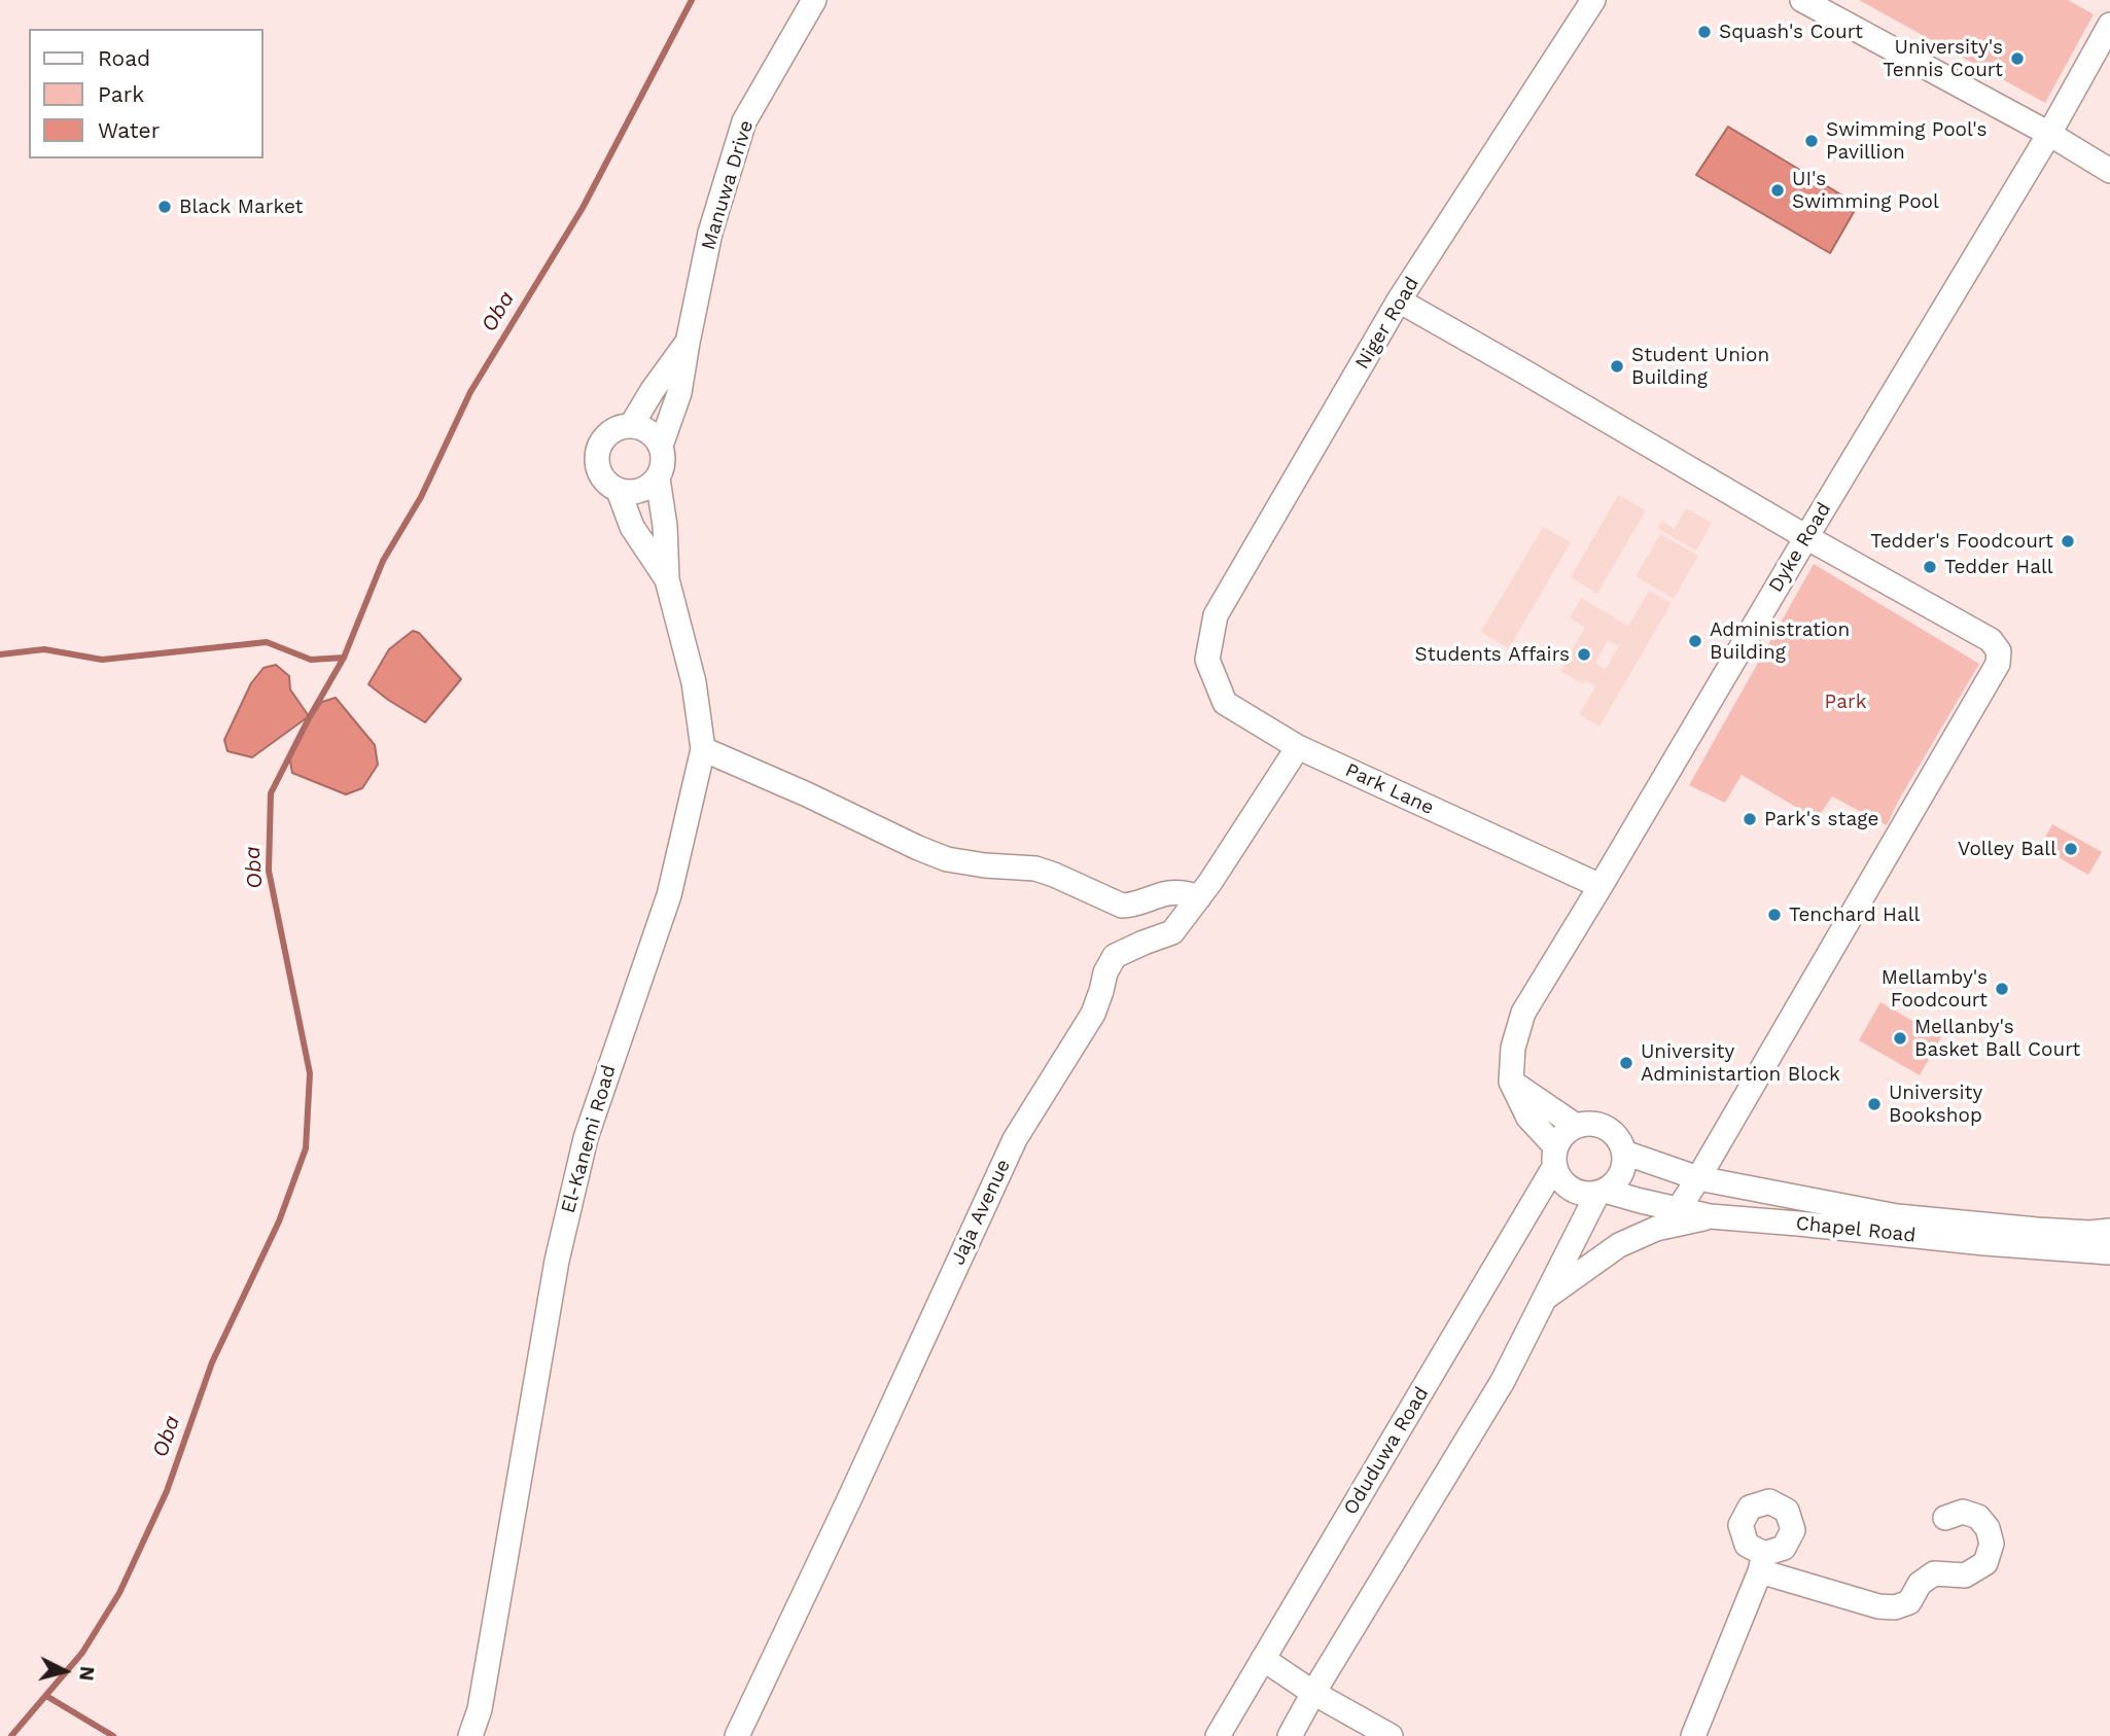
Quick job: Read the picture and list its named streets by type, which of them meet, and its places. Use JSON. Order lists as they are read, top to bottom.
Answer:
{
  "streets": {
    "street": [
      "Manuwa Drive",
      "Niger Road",
      "Dyke Road",
      "Park Lane",
      "El-Kanemi Road",
      "Jaja Avenue",
      "Chapel Road",
      "Oduduwa Road"
    ]
  },
  "crossings": [
    ["Manuwa Drive", "El-Kanemi Road"],
    ["Niger Road", "Park Lane"],
    ["Dyke Road", "Park Lane"],
    ["Park Lane", "Jaja Avenue"],
    ["Chapel Road", "Oduduwa Road"]
  ],
  "water": ["Oba"],
  "parks": ["Park"],
  "places": [
    "Squash's Court",
    "University's Tennis Court",
    "Swimming Pool's Pavillion",
    "UI's Swimming Pool",
    "Black Market",
    "Student Union Building",
    "Tedder's Foodcourt",
    "Tedder Hall",
    "Administration Building",
    "Students Affairs",
    "Park's stage",
    "Volley Ball",
    "Tenchard Hall",
    "Mellamby's Foodcourt",
    "Mellanby's Basket Ball Court",
    "University Administartion Block",
    "University Bookshop"
  ],
  "legend": ["Road", "Park", "Water"],
  "north": "right"
}
